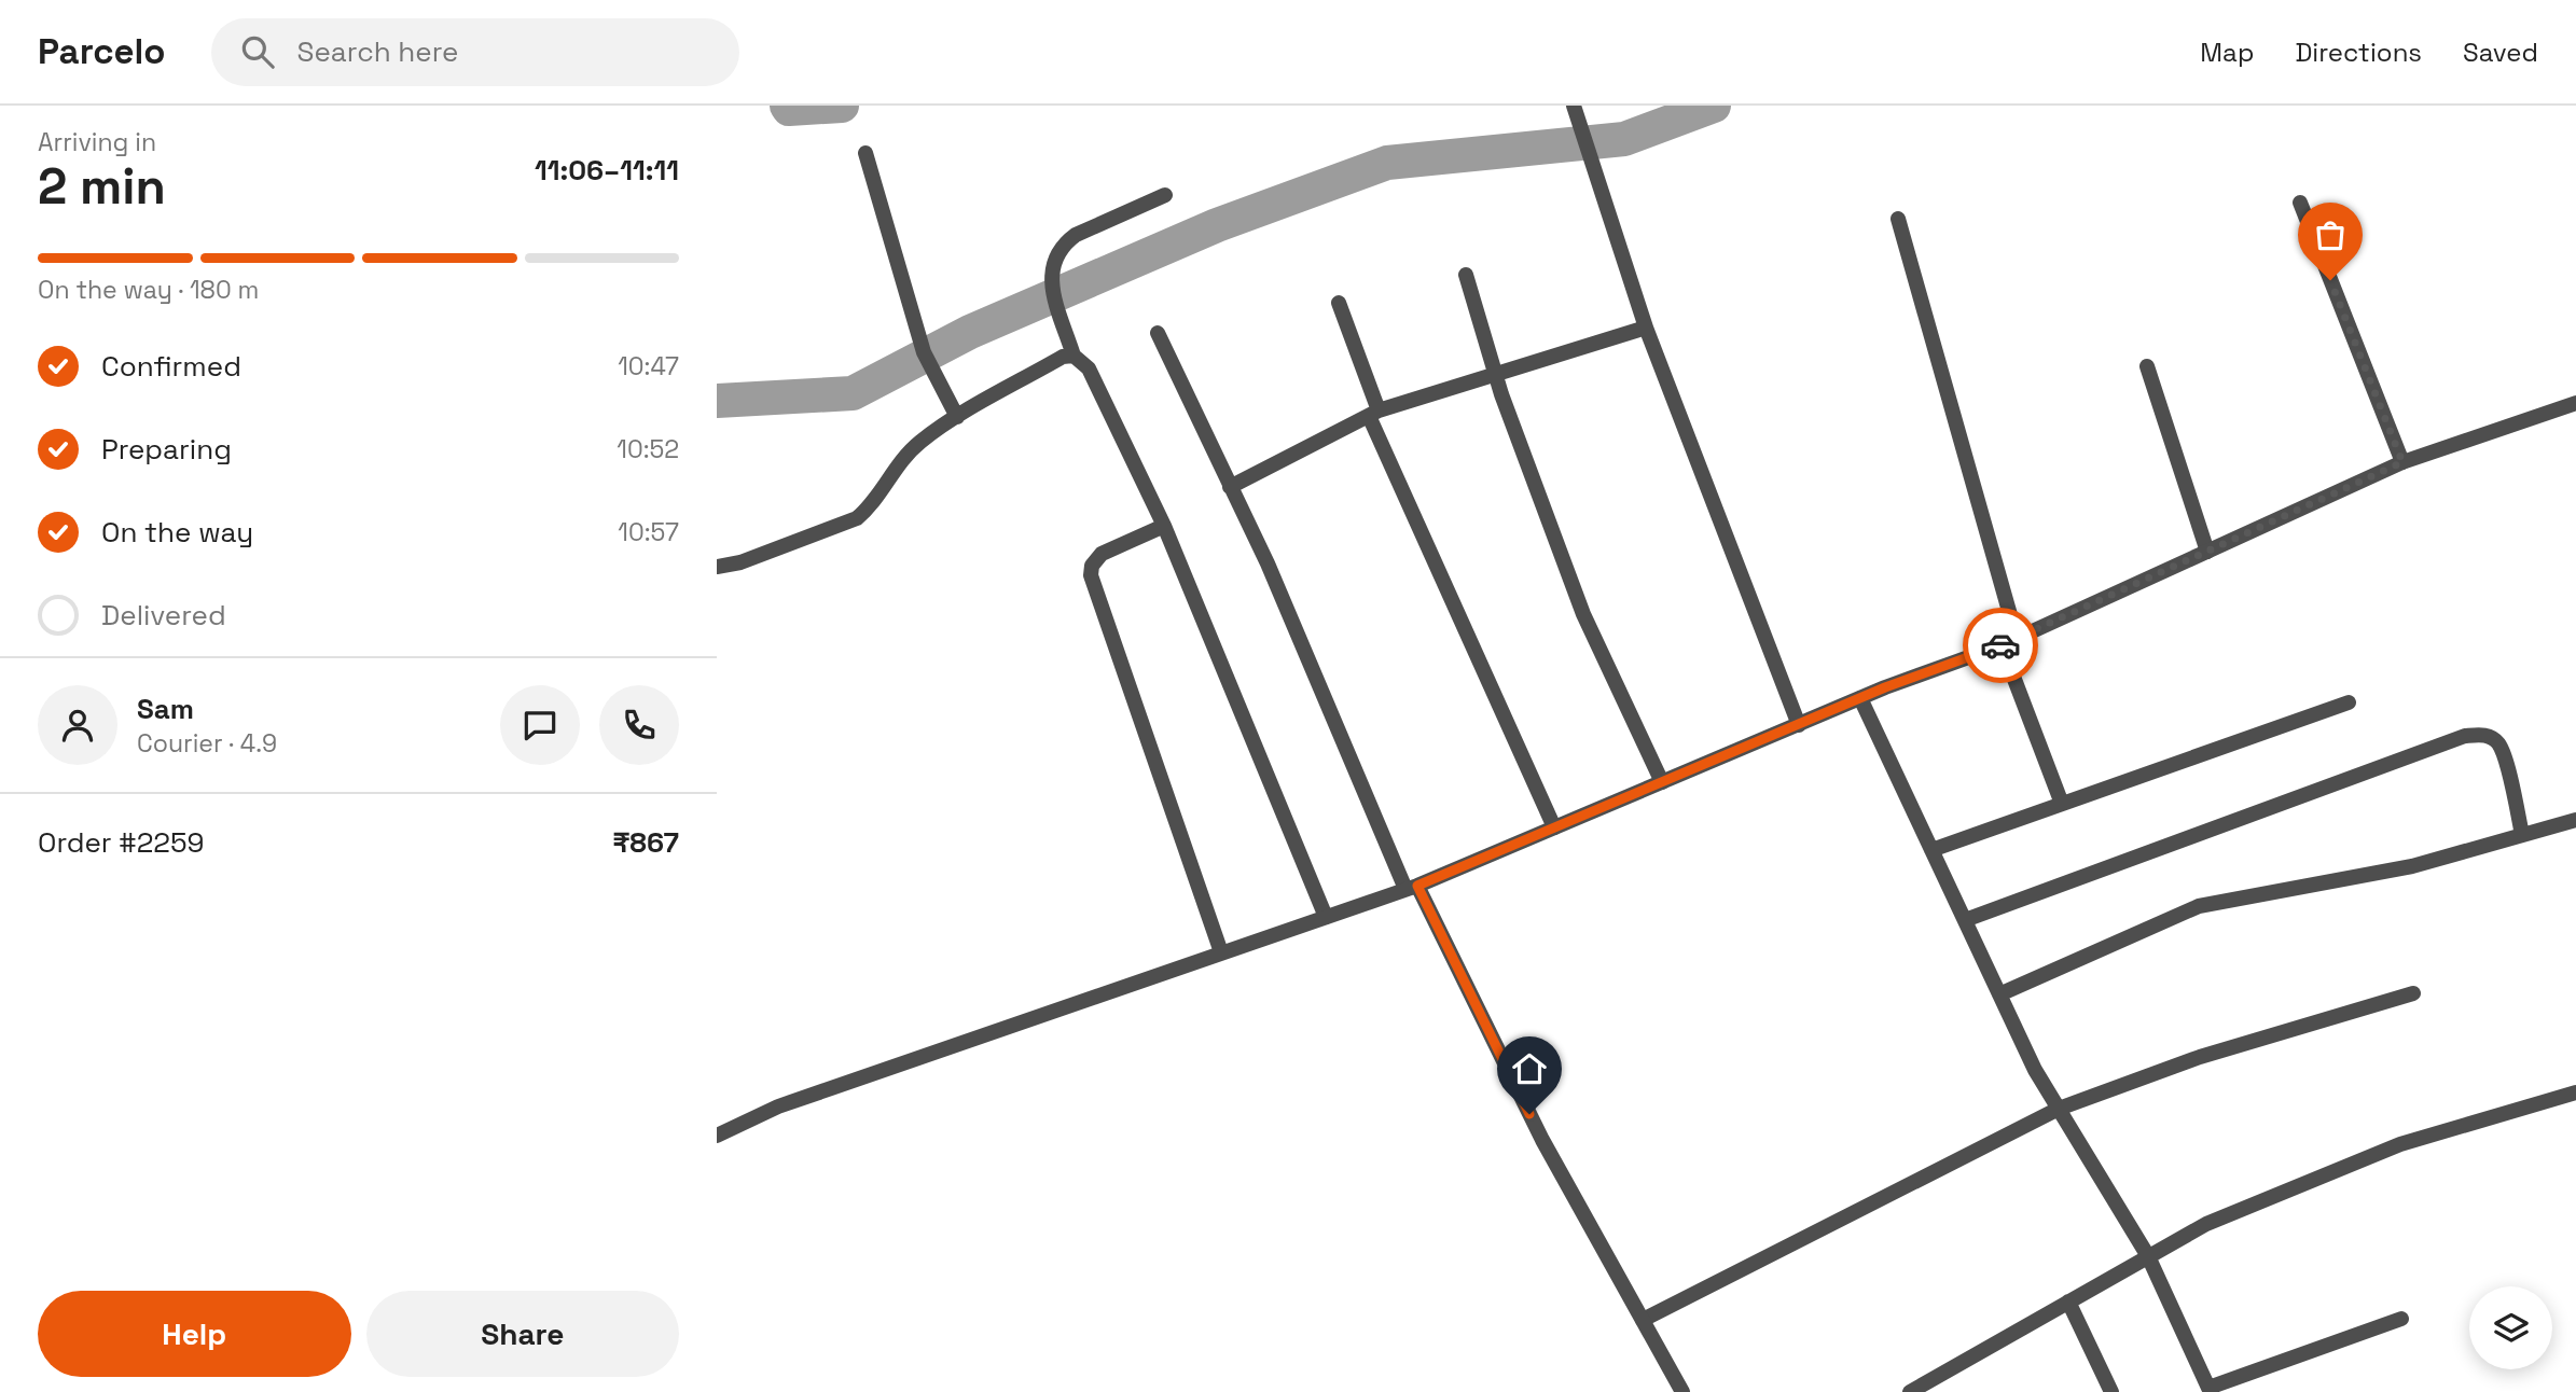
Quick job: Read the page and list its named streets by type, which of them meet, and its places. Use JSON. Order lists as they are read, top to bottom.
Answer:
{
  "page": {
    "header": "Parcelo",
    "search": "Search here",
    "nav": ["Map", "Directions", "Saved"],
    "heading": ["2 min", "Arriving in", "11:06–11:11"],
    "panel": [
      "Sam",
      "Courier · 4.9",
      "Order #2259",
      "₹867"
    ],
    "bar": "On the way · 180 m",
    "list": [
      ["Confirmed", "10:47"],
      ["Preparing", "10:52"],
      ["On the way", "10:57"],
      "Delivered"
    ],
    "buttons": ["Help", "Share"]
  }
}
